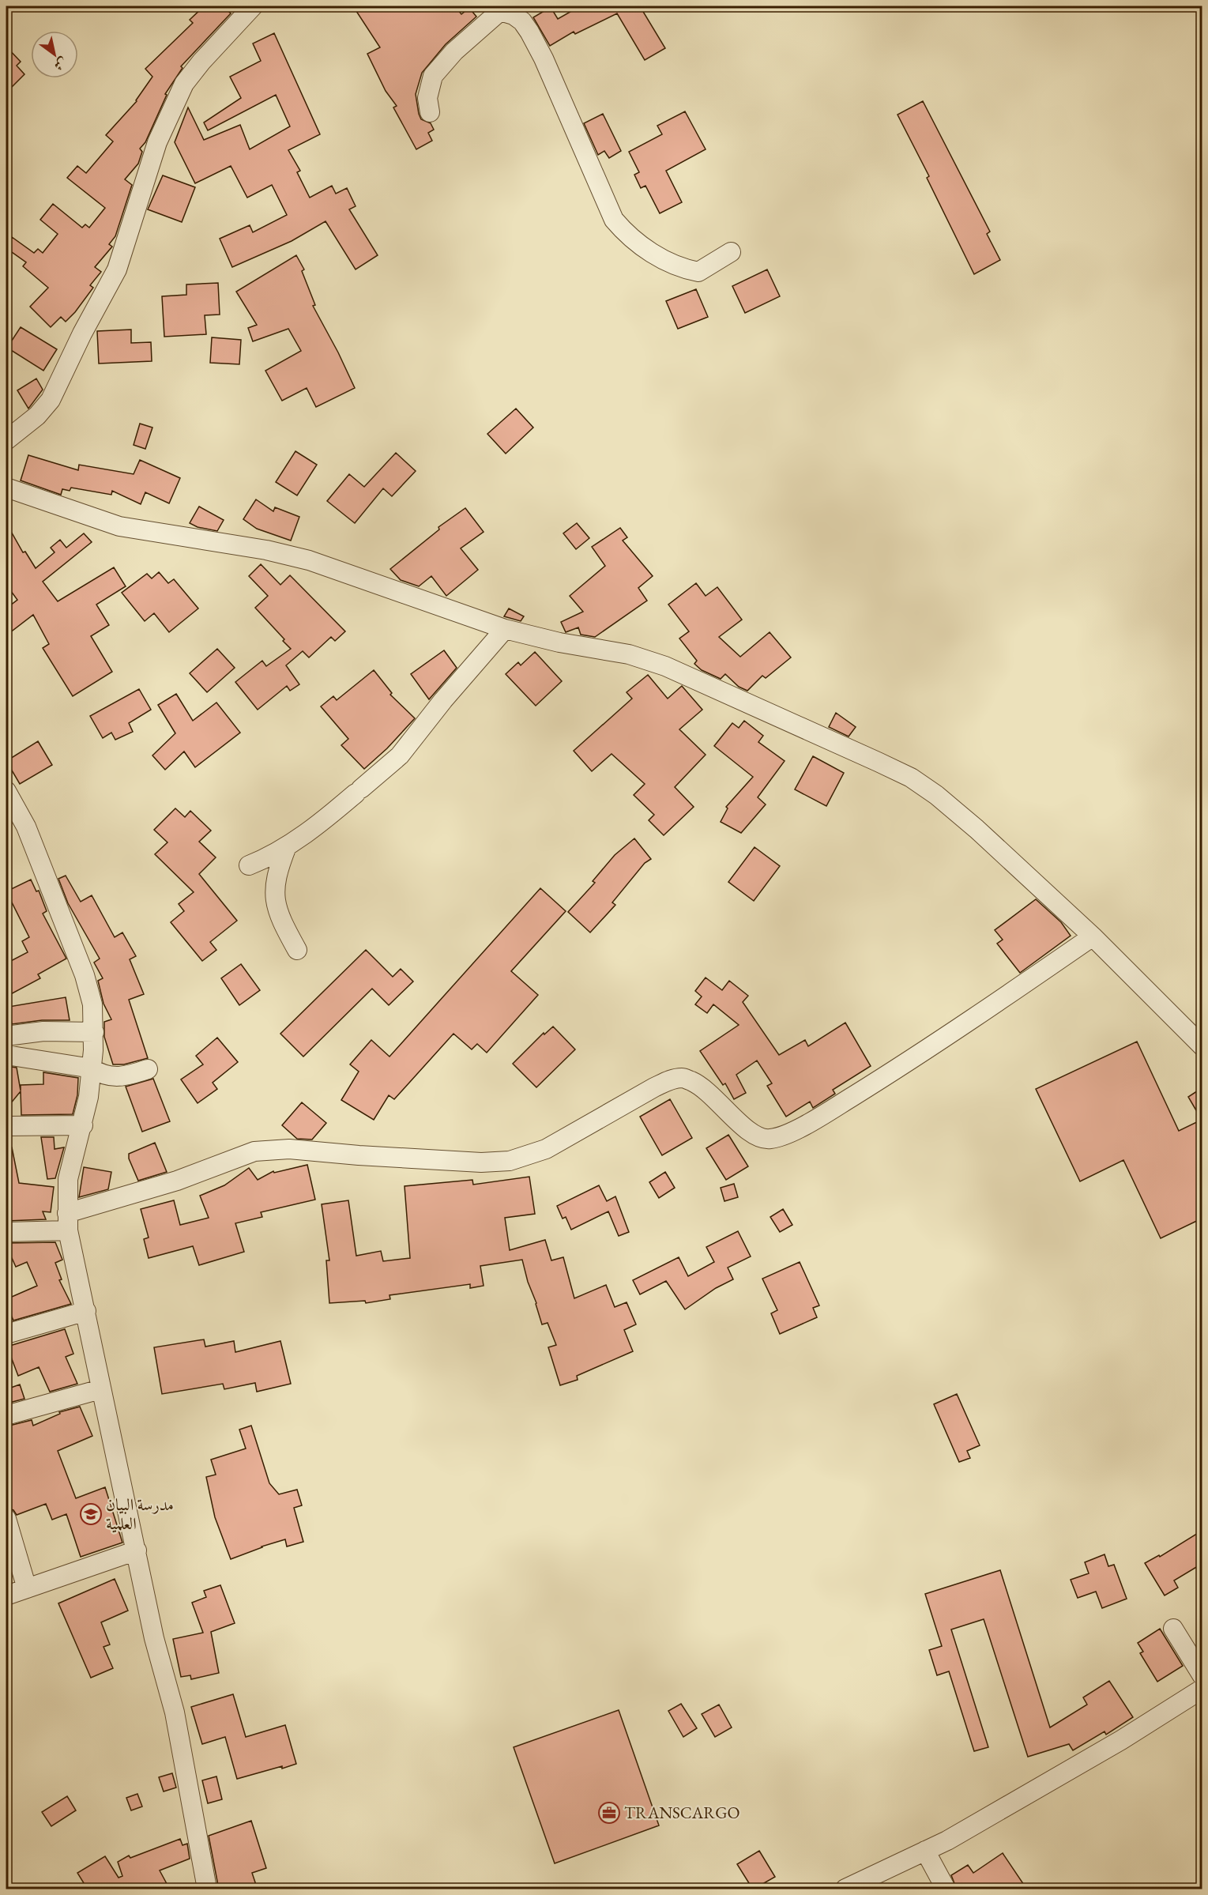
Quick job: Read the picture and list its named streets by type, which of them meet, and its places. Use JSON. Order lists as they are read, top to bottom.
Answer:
{
  "places": {
    "school or university": ["مدرسة البيان العلمية"],
    "office": ["TRANSCARGO"]
  },
  "north": "bottom right"
}
